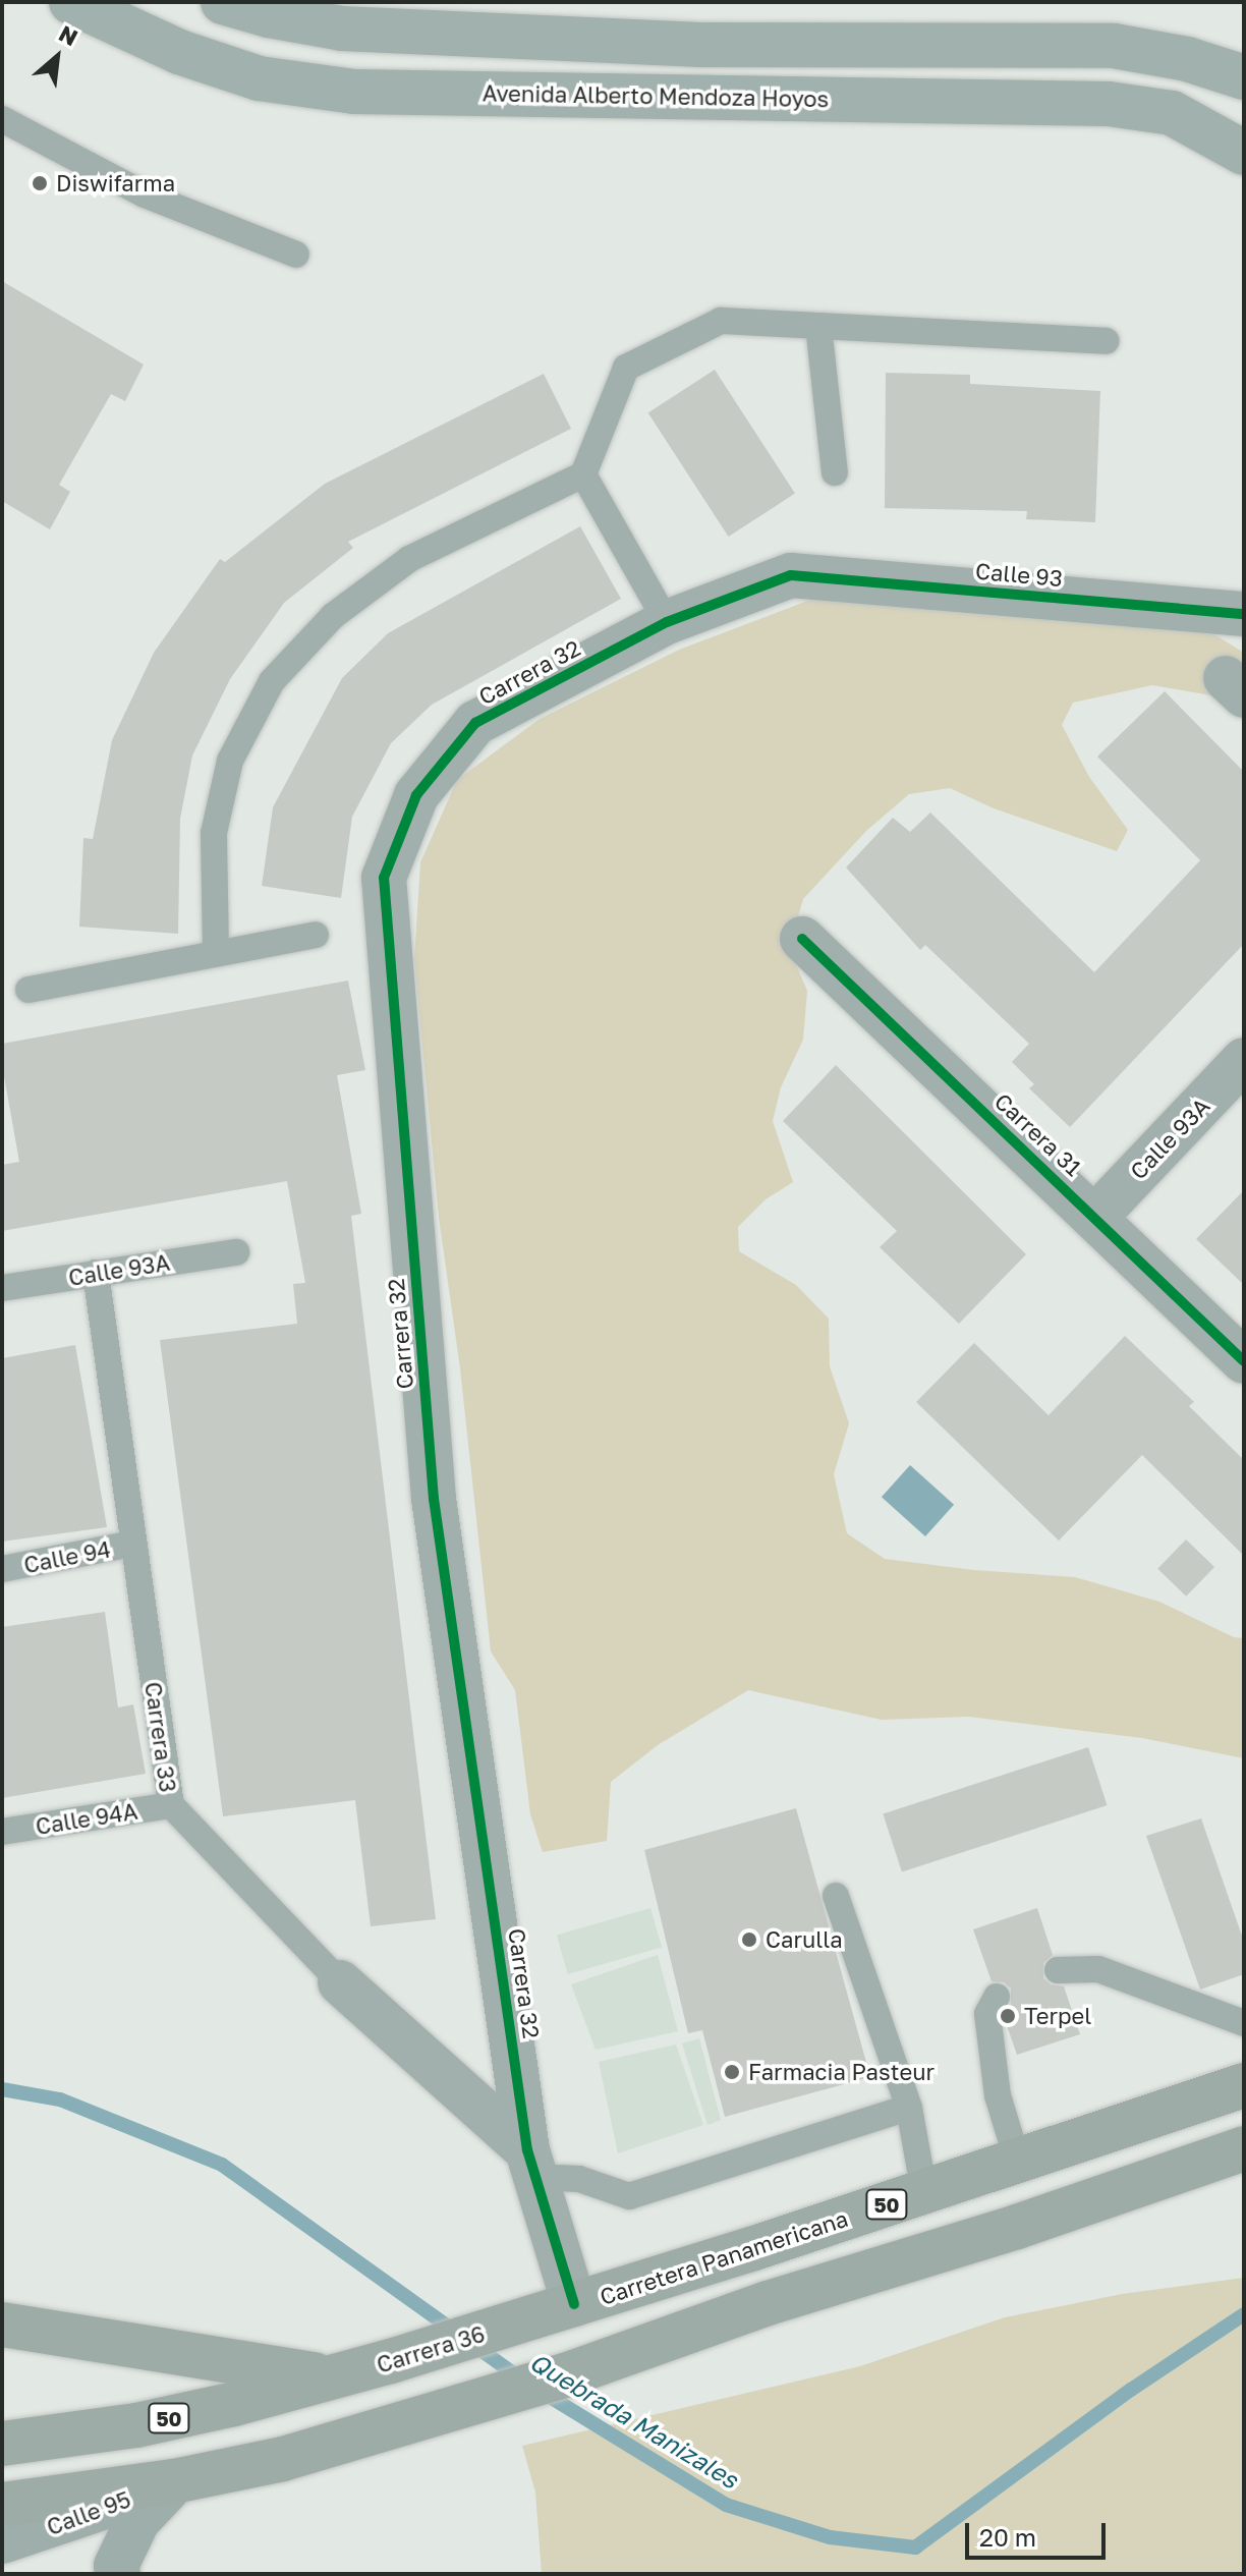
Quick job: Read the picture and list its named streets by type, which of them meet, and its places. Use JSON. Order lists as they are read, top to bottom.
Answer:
{
  "streets": {
    "highway": ["50", "Carretera Panamericana", "Carrera 36"],
    "main road": ["Avenida Alberto Mendoza Hoyos"],
    "street": [
      "Calle 93",
      "Carrera 32",
      "Carrera 31",
      "Calle 93A",
      "Carrera 33",
      "Calle 95"
    ],
    "lane": ["Calle 94", "Calle 94A"]
  },
  "crossings": [
    ["Calle 93", "Carrera 32"],
    ["Carrera 32", "Carrera 33"],
    ["Carrera 32", "Carretera Panamericana"],
    ["Carrera 31", "Calle 93A"],
    ["Calle 93A", "Carrera 33"],
    ["Calle 94", "Carrera 33"],
    ["Carrera 33", "Calle 94A"],
    ["50", "Carrera 36"],
    ["Carretera Panamericana", "Carrera 36"]
  ],
  "water": ["Quebrada Manizales"],
  "places": [
    "Diswifarma",
    "Carulla",
    "Terpel",
    "Farmacia Pasteur"
  ],
  "scale_bar": "20 m",
  "north": "top right"
}
